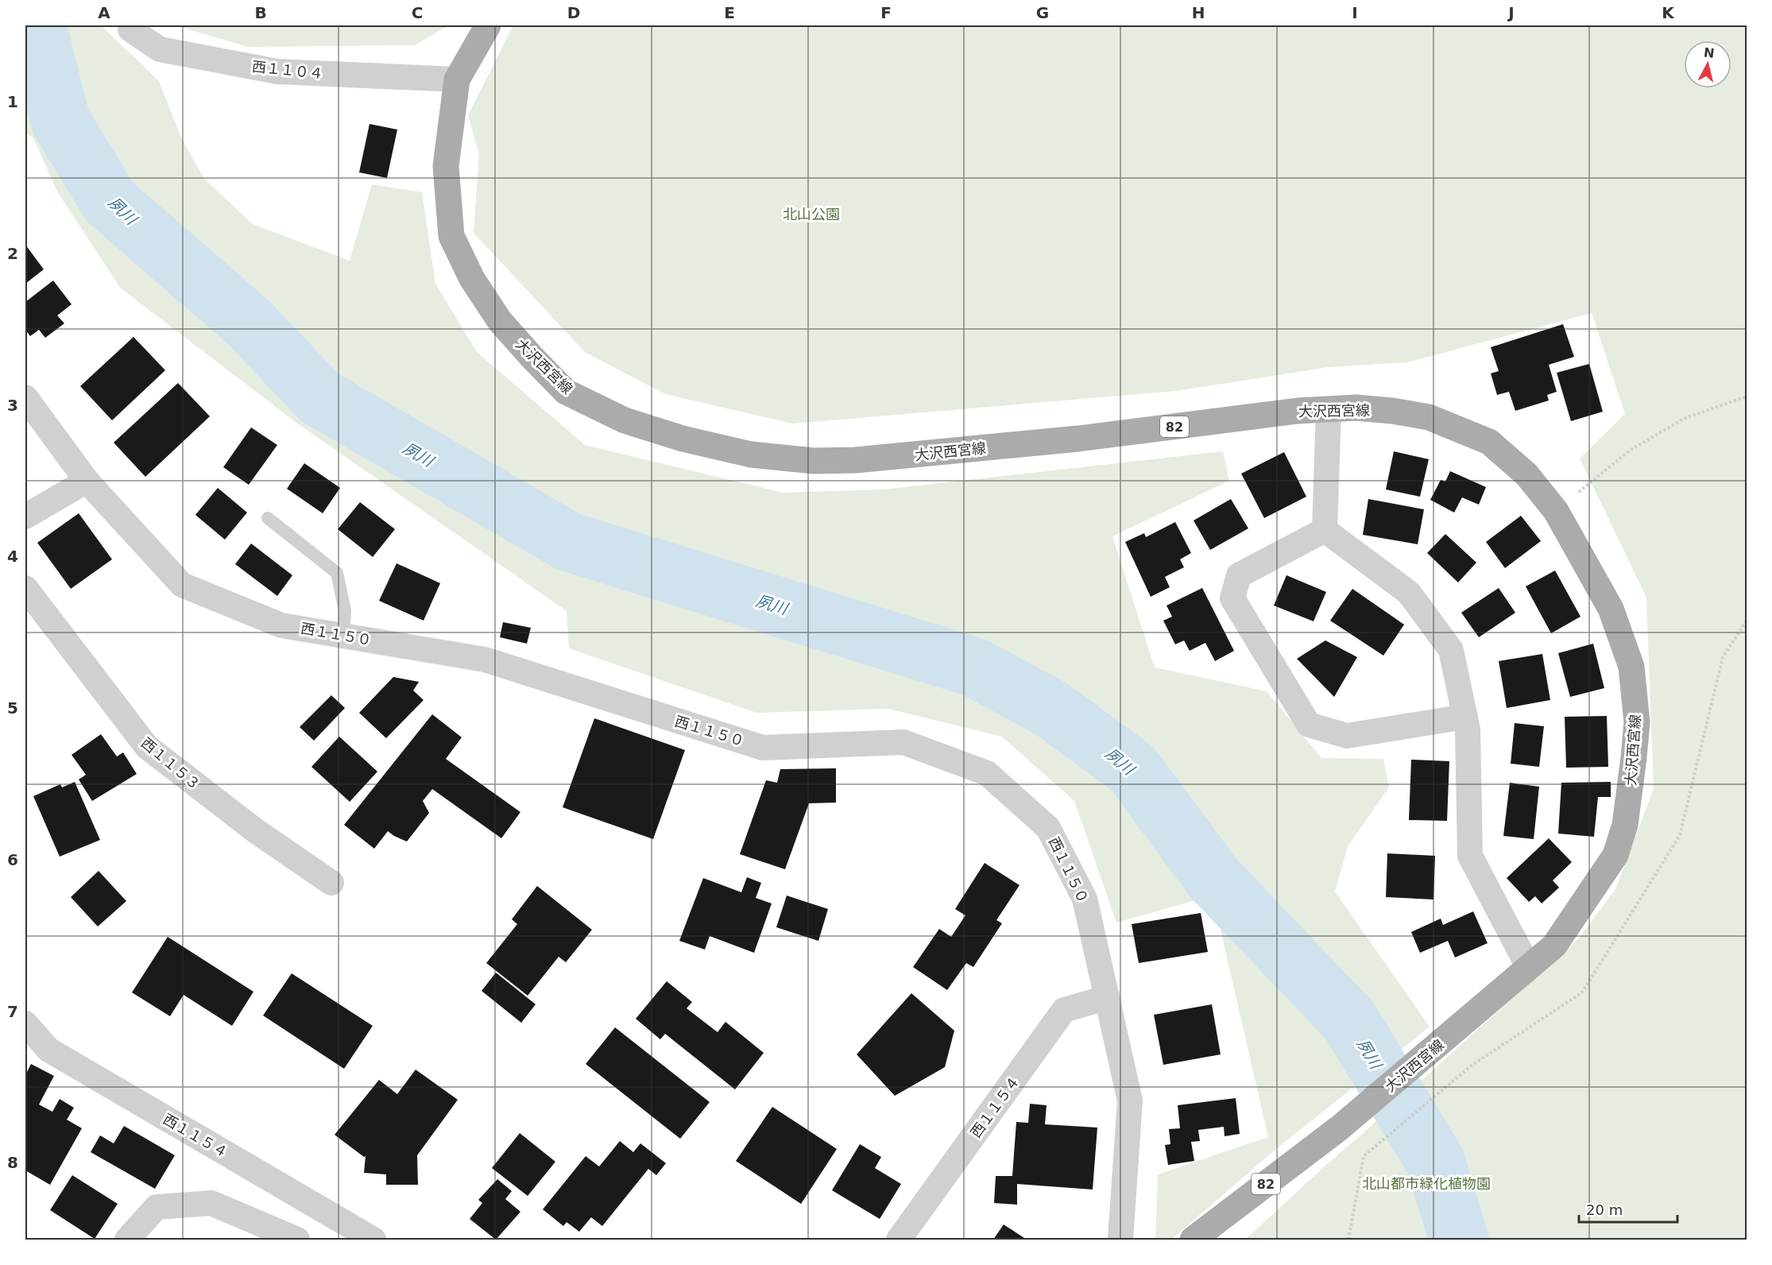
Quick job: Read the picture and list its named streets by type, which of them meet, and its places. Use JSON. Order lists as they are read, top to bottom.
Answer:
{
  "streets": {
    "main road": ["大沢西宮線", "82"],
    "street": [
      "西１１０４",
      "西１１５０",
      "西１１５３",
      "西１１５４"
    ]
  },
  "crossings": [
    ["西１１０４", "大沢西宮線"],
    ["西１１５０", "西１１５４"]
  ],
  "water": ["夙川"],
  "parks": ["北山公園", "北山都市緑化植物園"],
  "scale_bar": "20 m",
  "north": "top",
  "grid": {
    "columns": [
      "A",
      "B",
      "C",
      "D",
      "E",
      "F",
      "G",
      "H",
      "I",
      "J",
      "K"
    ],
    "rows": [
      "1",
      "2",
      "3",
      "4",
      "5",
      "6",
      "7",
      "8"
    ]
  }
}
